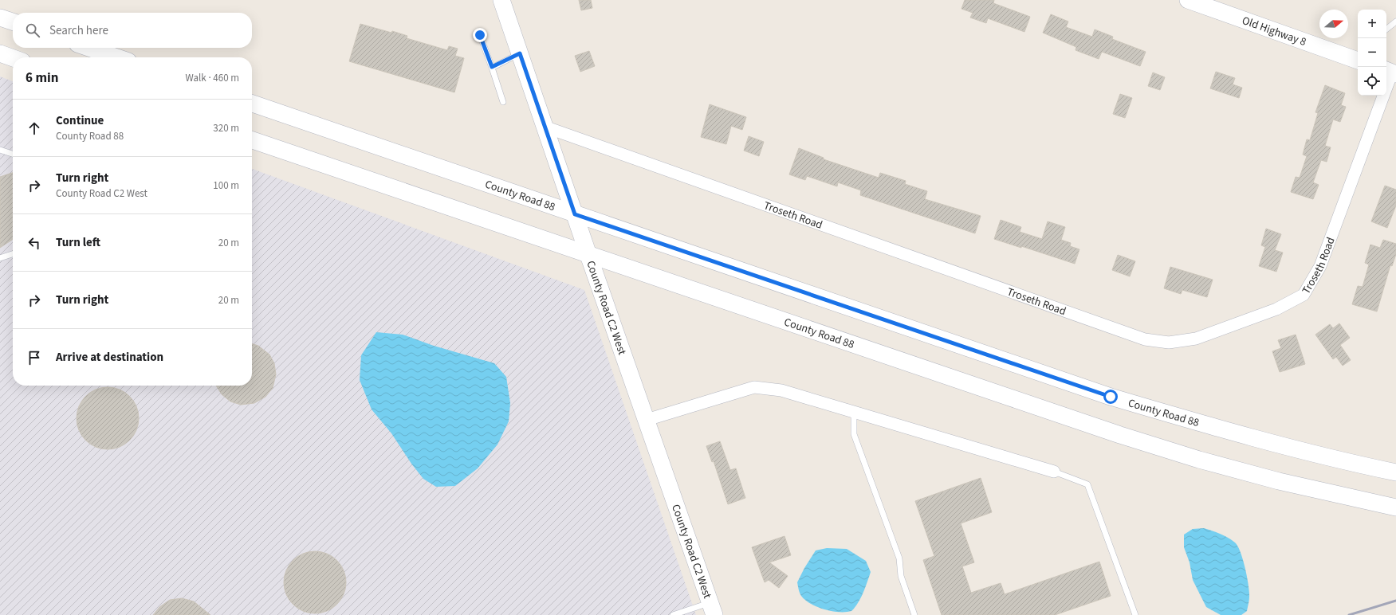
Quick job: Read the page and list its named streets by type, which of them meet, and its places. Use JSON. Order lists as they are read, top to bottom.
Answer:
{
  "streets": {
    "main road": ["Old Highway 8", "County Road 88", "County Road C2 West"],
    "street": ["Troseth Road"]
  },
  "crossings": [
    ["County Road 88", "County Road C2 West"],
    ["Troseth Road", "County Road C2 West"]
  ],
  "north": "right",
  "page": {
    "map_buttons": ["+", "−"],
    "search": "Search here",
    "heading": ["6 min", "Walk · 460 m"],
    "list": [
      ["Continue", "County Road 88", "320 m"],
      ["Turn right", "County Road C2 West", "100 m"],
      ["Turn left", "20 m"],
      ["Turn right", "20 m"],
      "Arrive at destination"
    ]
  }
}
